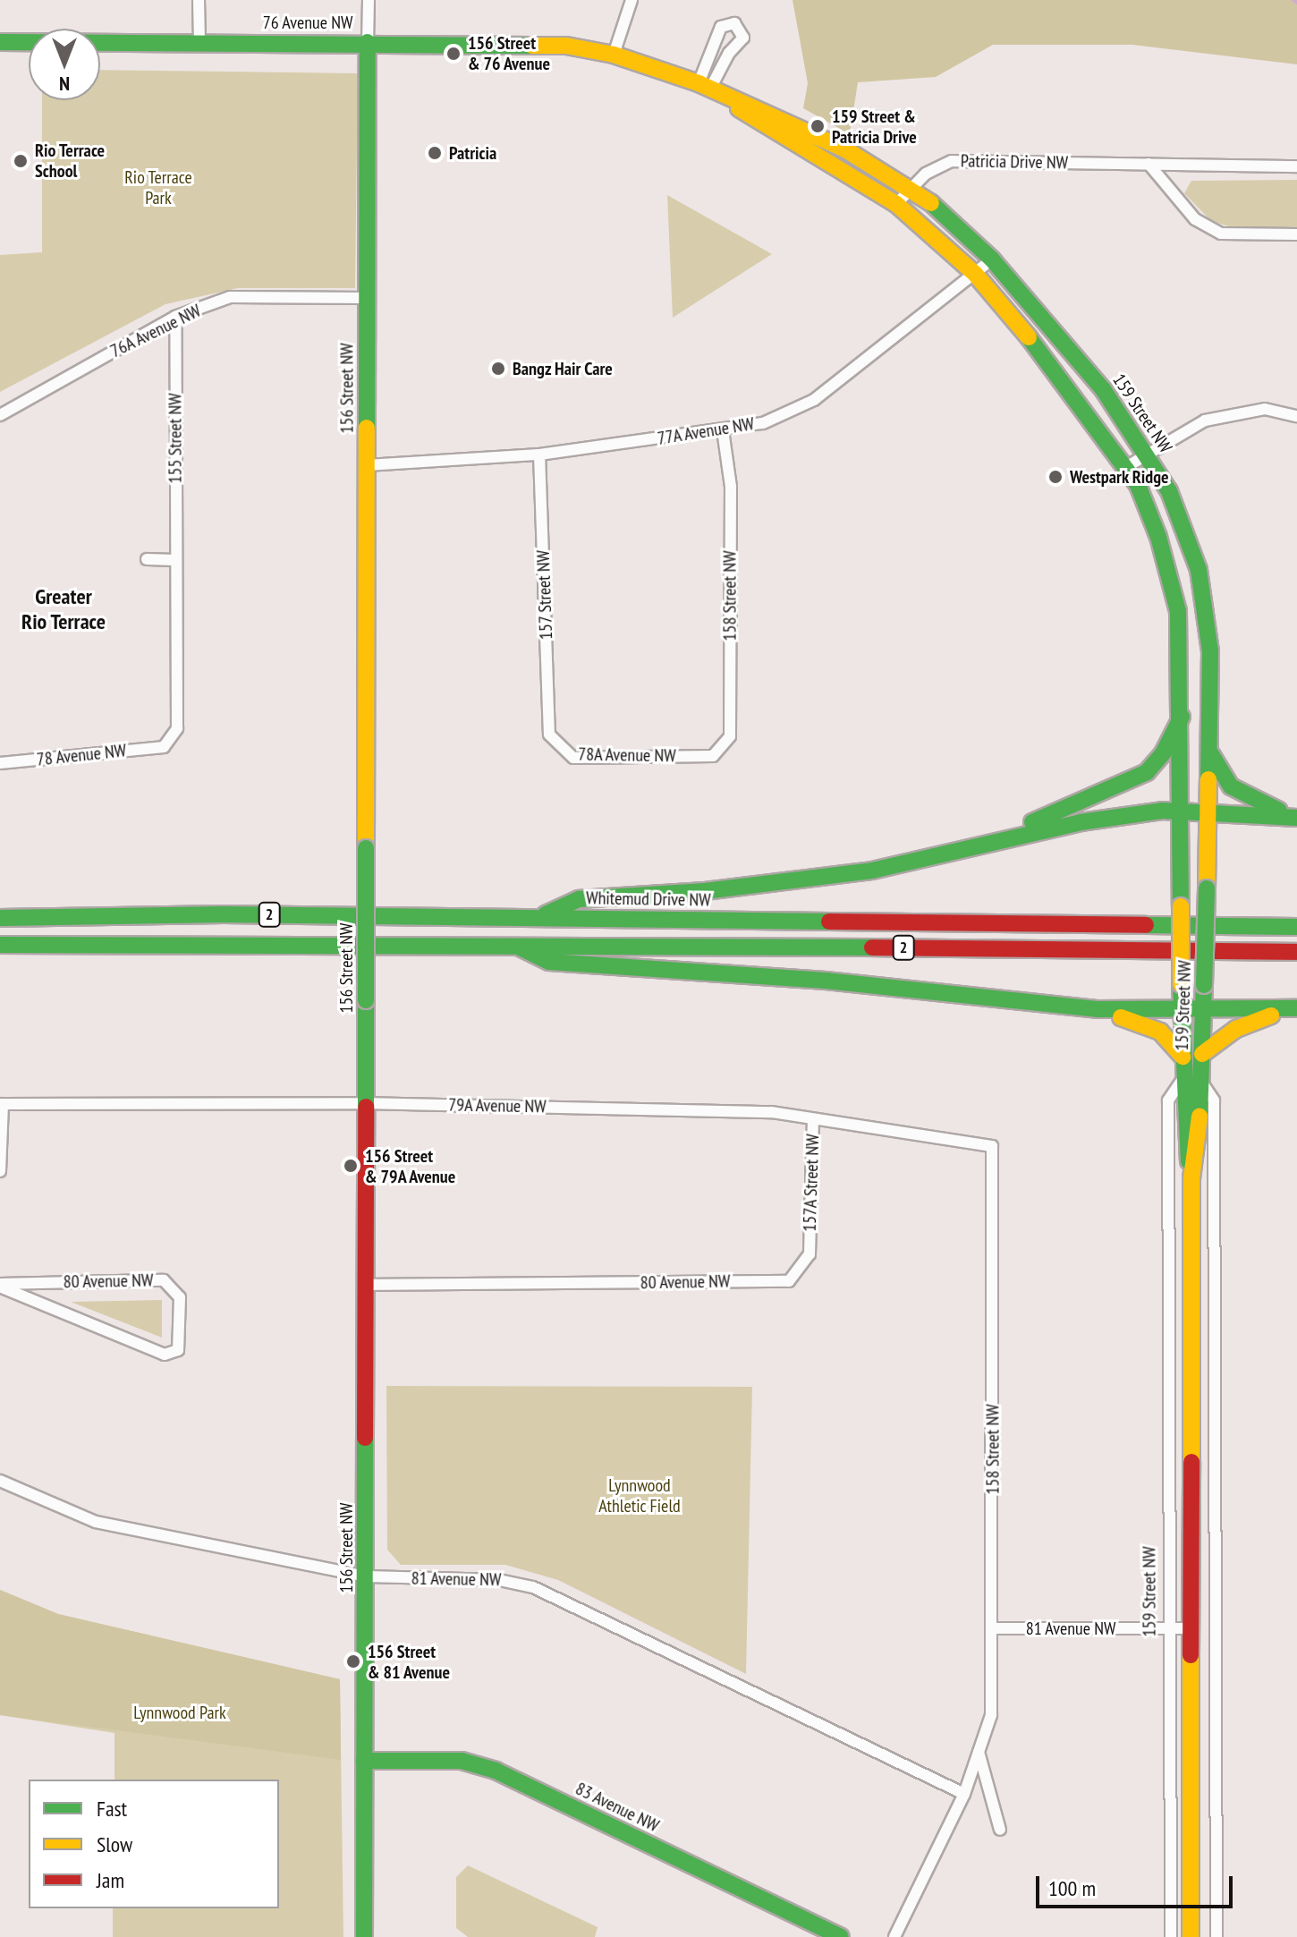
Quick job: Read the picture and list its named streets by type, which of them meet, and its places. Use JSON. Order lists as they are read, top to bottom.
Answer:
{
  "streets": {
    "main road": [
      "76 Avenue NW",
      "156 Street NW",
      "159 Street NW",
      "Whitemud Drive NW",
      "2",
      "83 Avenue NW"
    ],
    "street": [
      "Patricia Drive NW",
      "76A Avenue NW",
      "77A Avenue NW",
      "155 Street NW",
      "157 Street NW",
      "158 Street NW",
      "78 Avenue NW",
      "78A Avenue NW",
      "79A Avenue NW",
      "157A Street NW",
      "80 Avenue NW",
      "81 Avenue NW"
    ]
  },
  "crossings": [
    ["76 Avenue NW", "156 Street NW"],
    ["76 Avenue NW", "159 Street NW"],
    ["Patricia Drive NW", "159 Street NW"],
    ["76A Avenue NW", "156 Street NW"],
    ["76A Avenue NW", "155 Street NW"],
    ["156 Street NW", "77A Avenue NW"],
    ["156 Street NW", "79A Avenue NW"],
    ["156 Street NW", "80 Avenue NW"],
    ["156 Street NW", "81 Avenue NW"],
    ["156 Street NW", "83 Avenue NW"],
    ["159 Street NW", "77A Avenue NW"],
    ["159 Street NW", "81 Avenue NW"],
    ["77A Avenue NW", "157 Street NW"],
    ["77A Avenue NW", "158 Street NW"],
    ["155 Street NW", "78 Avenue NW"],
    ["157 Street NW", "78A Avenue NW"],
    ["158 Street NW", "78A Avenue NW"],
    ["158 Street NW", "79A Avenue NW"],
    ["158 Street NW", "81 Avenue NW"],
    ["79A Avenue NW", "157A Street NW"],
    ["157A Street NW", "80 Avenue NW"]
  ],
  "districts": ["Greater Rio Terrace"],
  "parks": ["Rio Terrace Park", "Lynnwood Athletic Field", "Lynnwood Park"],
  "places": [
    "156 Street & 76 Avenue",
    "159 Street & Patricia Drive",
    "Patricia",
    "Rio Terrace School",
    "Bangz Hair Care",
    "Westpark Ridge",
    "156 Street & 79A Avenue",
    "156 Street & 81 Avenue"
  ],
  "legend": ["Fast", "Slow", "Jam"],
  "scale_bar": "100 m",
  "north": "bottom"
}
